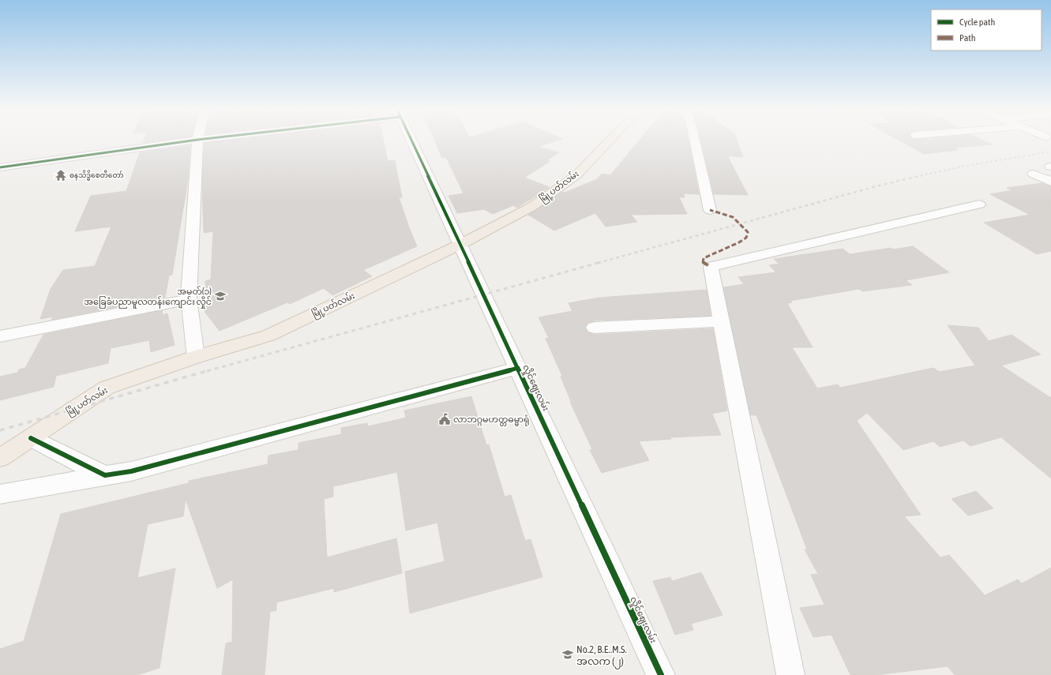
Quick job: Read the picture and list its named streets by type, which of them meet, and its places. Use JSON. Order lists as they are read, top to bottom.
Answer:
{
  "streets": {
    "main road": ["မြို့ပတ်လမ်း"],
    "street": ["လှိုင်ဈေးလမ်း"]
  },
  "crossings": [
    ["မြို့ပတ်လမ်း", "လှိုင်ဈေးလမ်း"]
  ],
  "places": {
    "temple": ["ဓနသိဒ္ဓိစေတီတော်"],
    "school or university": ["အမှတ်(၁) အခြေခံပညာမူလတန်းကျောင်း လှိုင်", "No.2, B.E..M.S. အလက (၂)"],
    "public building": ["လာဘဂ္ဂမဟတ္တဓမ္မာရုံ"]
  },
  "legend": ["Cycle path", "Path"]
}
